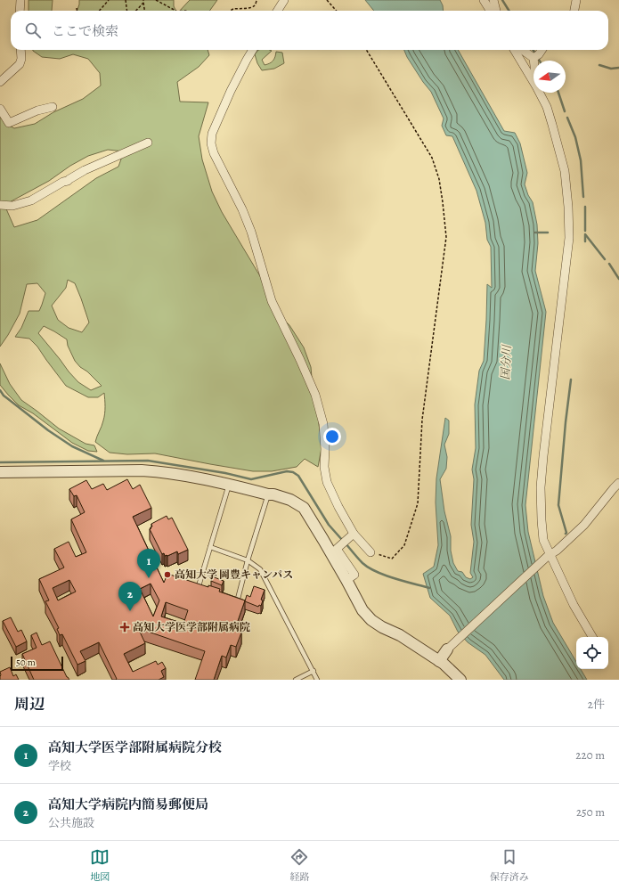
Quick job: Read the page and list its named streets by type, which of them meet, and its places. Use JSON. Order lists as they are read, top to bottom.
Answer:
{
  "water": ["国分川"],
  "places": {
    "other": ["高知大学 岡豊キャンパス"],
    "health": ["高知大学医学部附属病院"]
  },
  "scale_bar": "50 m",
  "north": "left",
  "page": {
    "search": "ここで検索",
    "pins": ["1", "2"],
    "scale": "50 m",
    "heading": ["周辺", "2件"],
    "list": [
      {
        "mark": "1",
        "name": "高知大学医学部附属病院分校",
        "note": "学校",
        "value": "220 m"
      },
      {
        "mark": "2",
        "name": "高知大学病院内簡易郵便局",
        "note": "公共施設",
        "value": "250 m"
      }
    ],
    "nav": ["地図", "経路", "保存済み"]
  }
}
